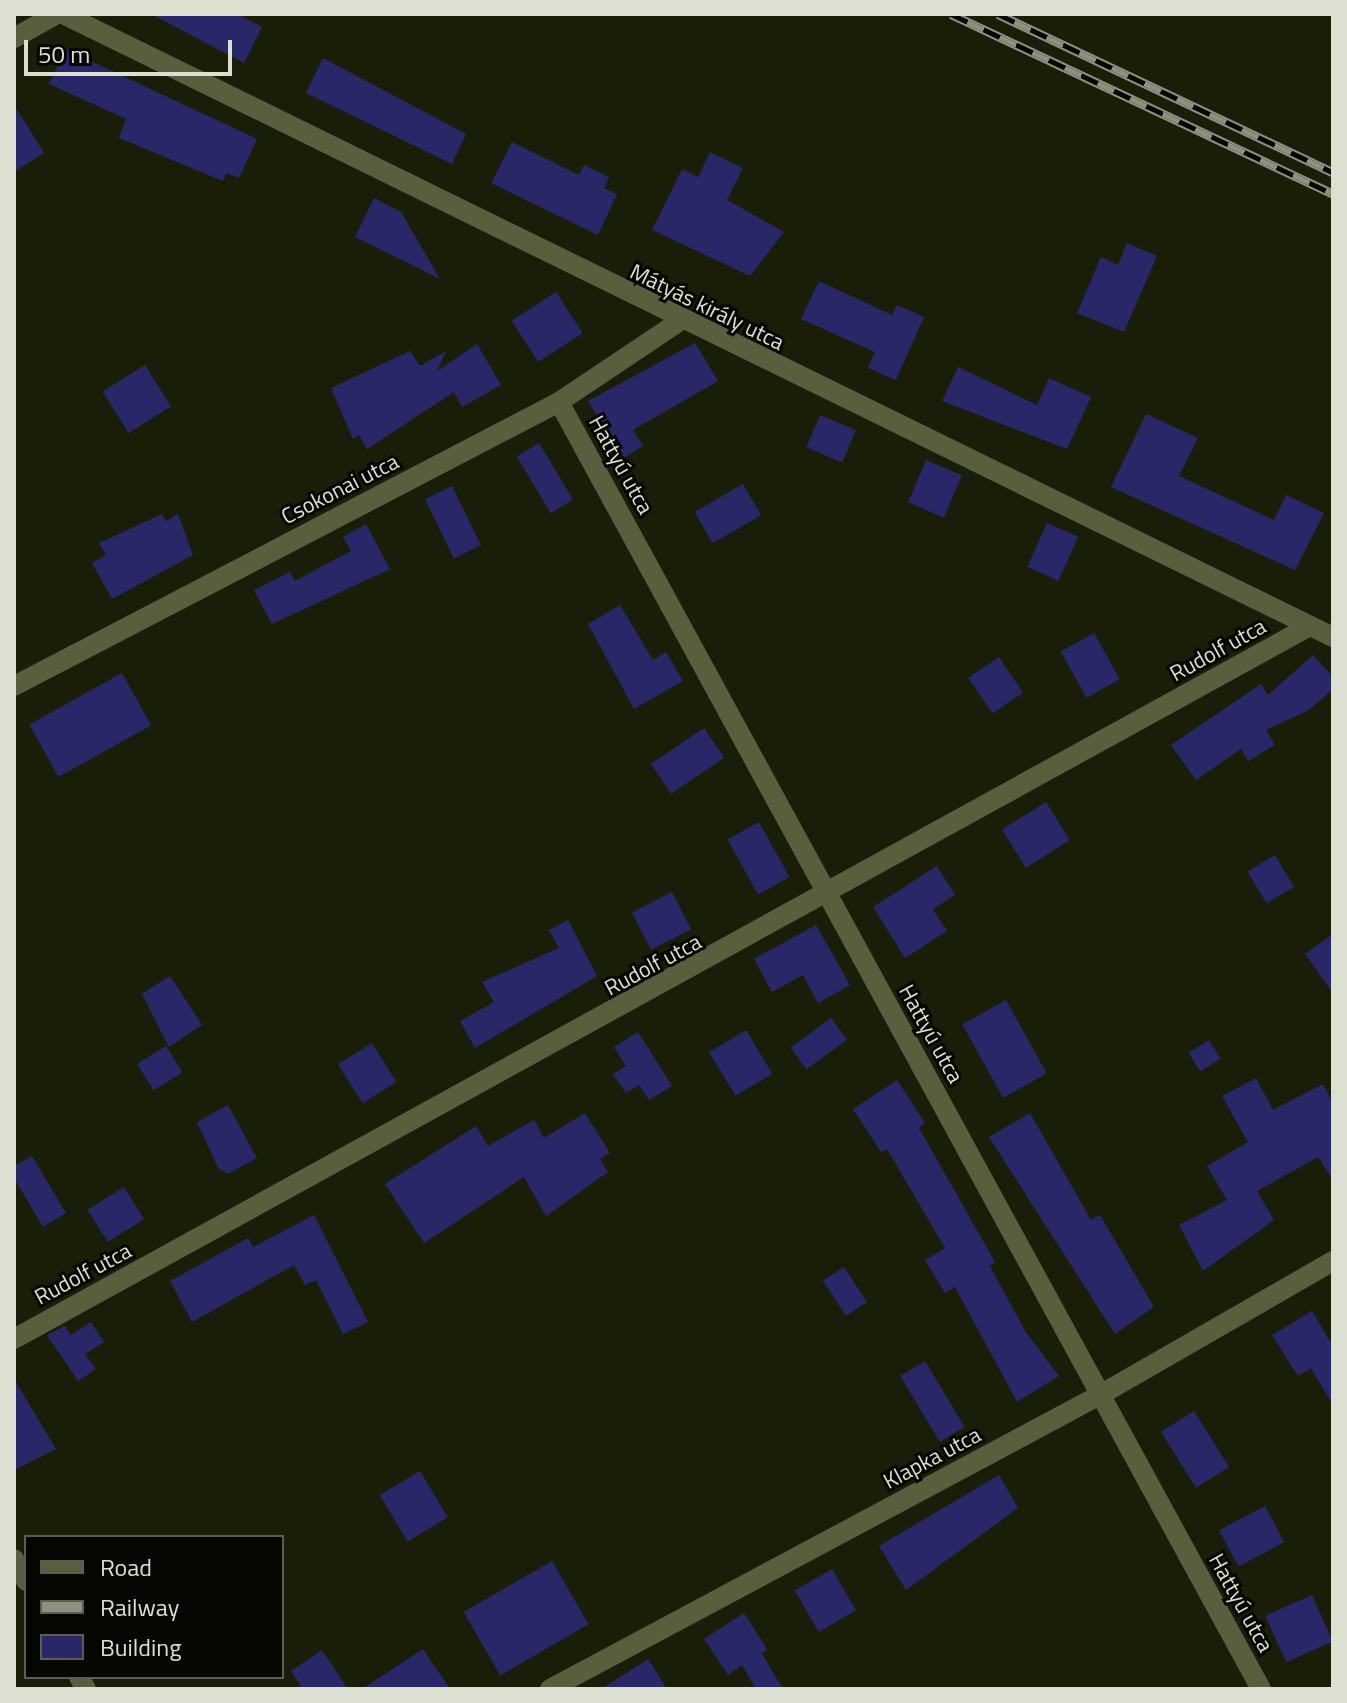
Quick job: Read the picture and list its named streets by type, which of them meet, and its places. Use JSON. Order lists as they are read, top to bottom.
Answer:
{
  "streets": {
    "street": [
      "Mátyás király utca",
      "Hattyú utca",
      "Csokonai utca",
      "Rudolf utca",
      "Klapka utca"
    ]
  },
  "crossings": [
    ["Mátyás király utca", "Csokonai utca"],
    ["Mátyás király utca", "Rudolf utca"],
    ["Hattyú utca", "Csokonai utca"],
    ["Hattyú utca", "Rudolf utca"],
    ["Hattyú utca", "Klapka utca"]
  ],
  "legend": ["Road", "Railway", "Building"],
  "scale_bar": "50 m"
}
